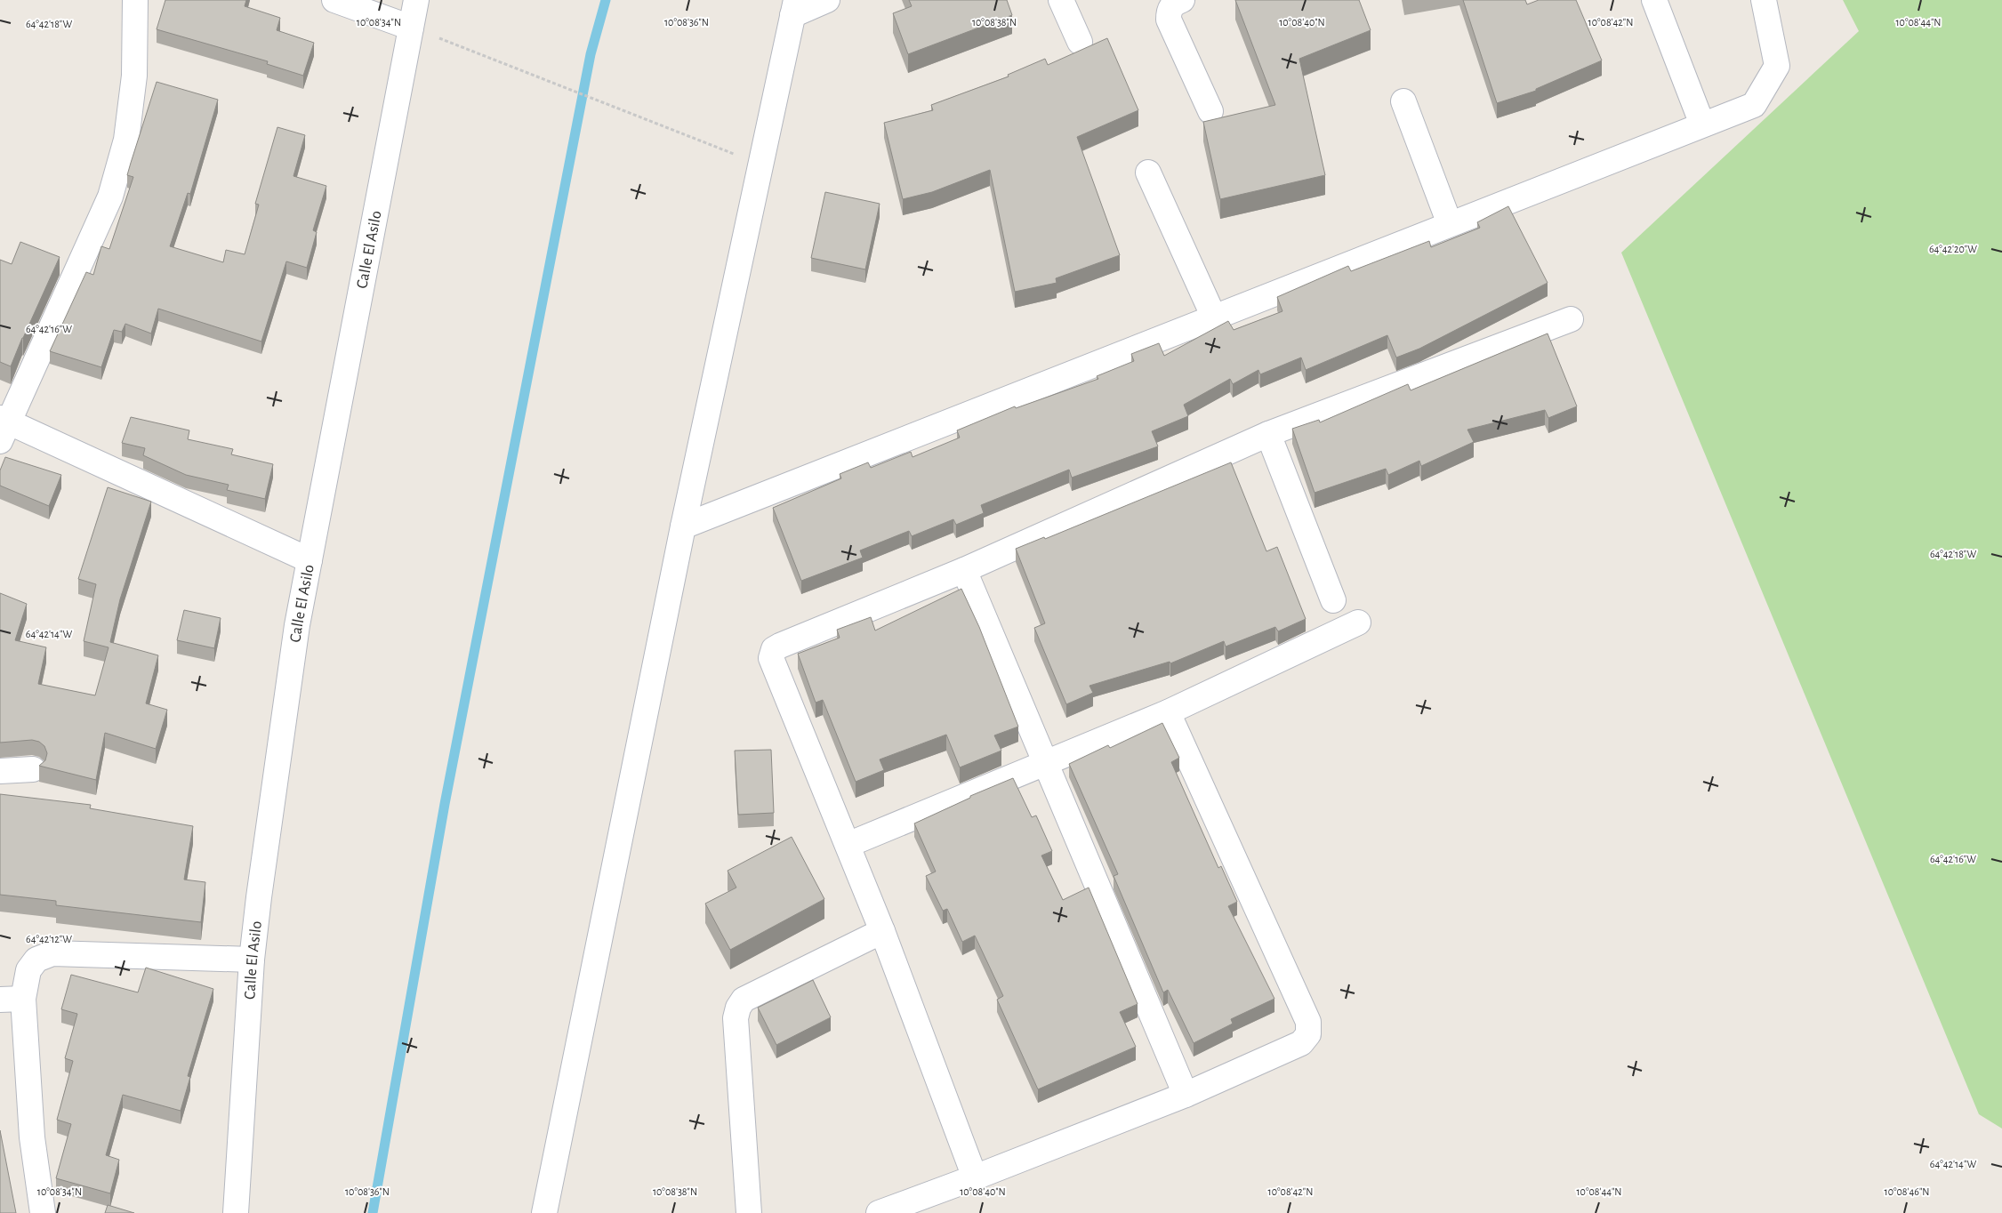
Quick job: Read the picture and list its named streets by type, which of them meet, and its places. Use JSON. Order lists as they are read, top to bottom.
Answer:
{
  "streets": {
    "street": ["Calle El Asilo"]
  },
  "coordinates": [
    "10°08'34\"N",
    "10°08'36\"N",
    "10°08'38\"N",
    "10°08'40\"N",
    "10°08'42\"N",
    "10°08'44\"N",
    "64°42'18\"W",
    "64°42'20\"W",
    "64°42'16\"W",
    "64°42'14\"W",
    "64°42'12\"W",
    "10°08'46\"N"
  ]
}
